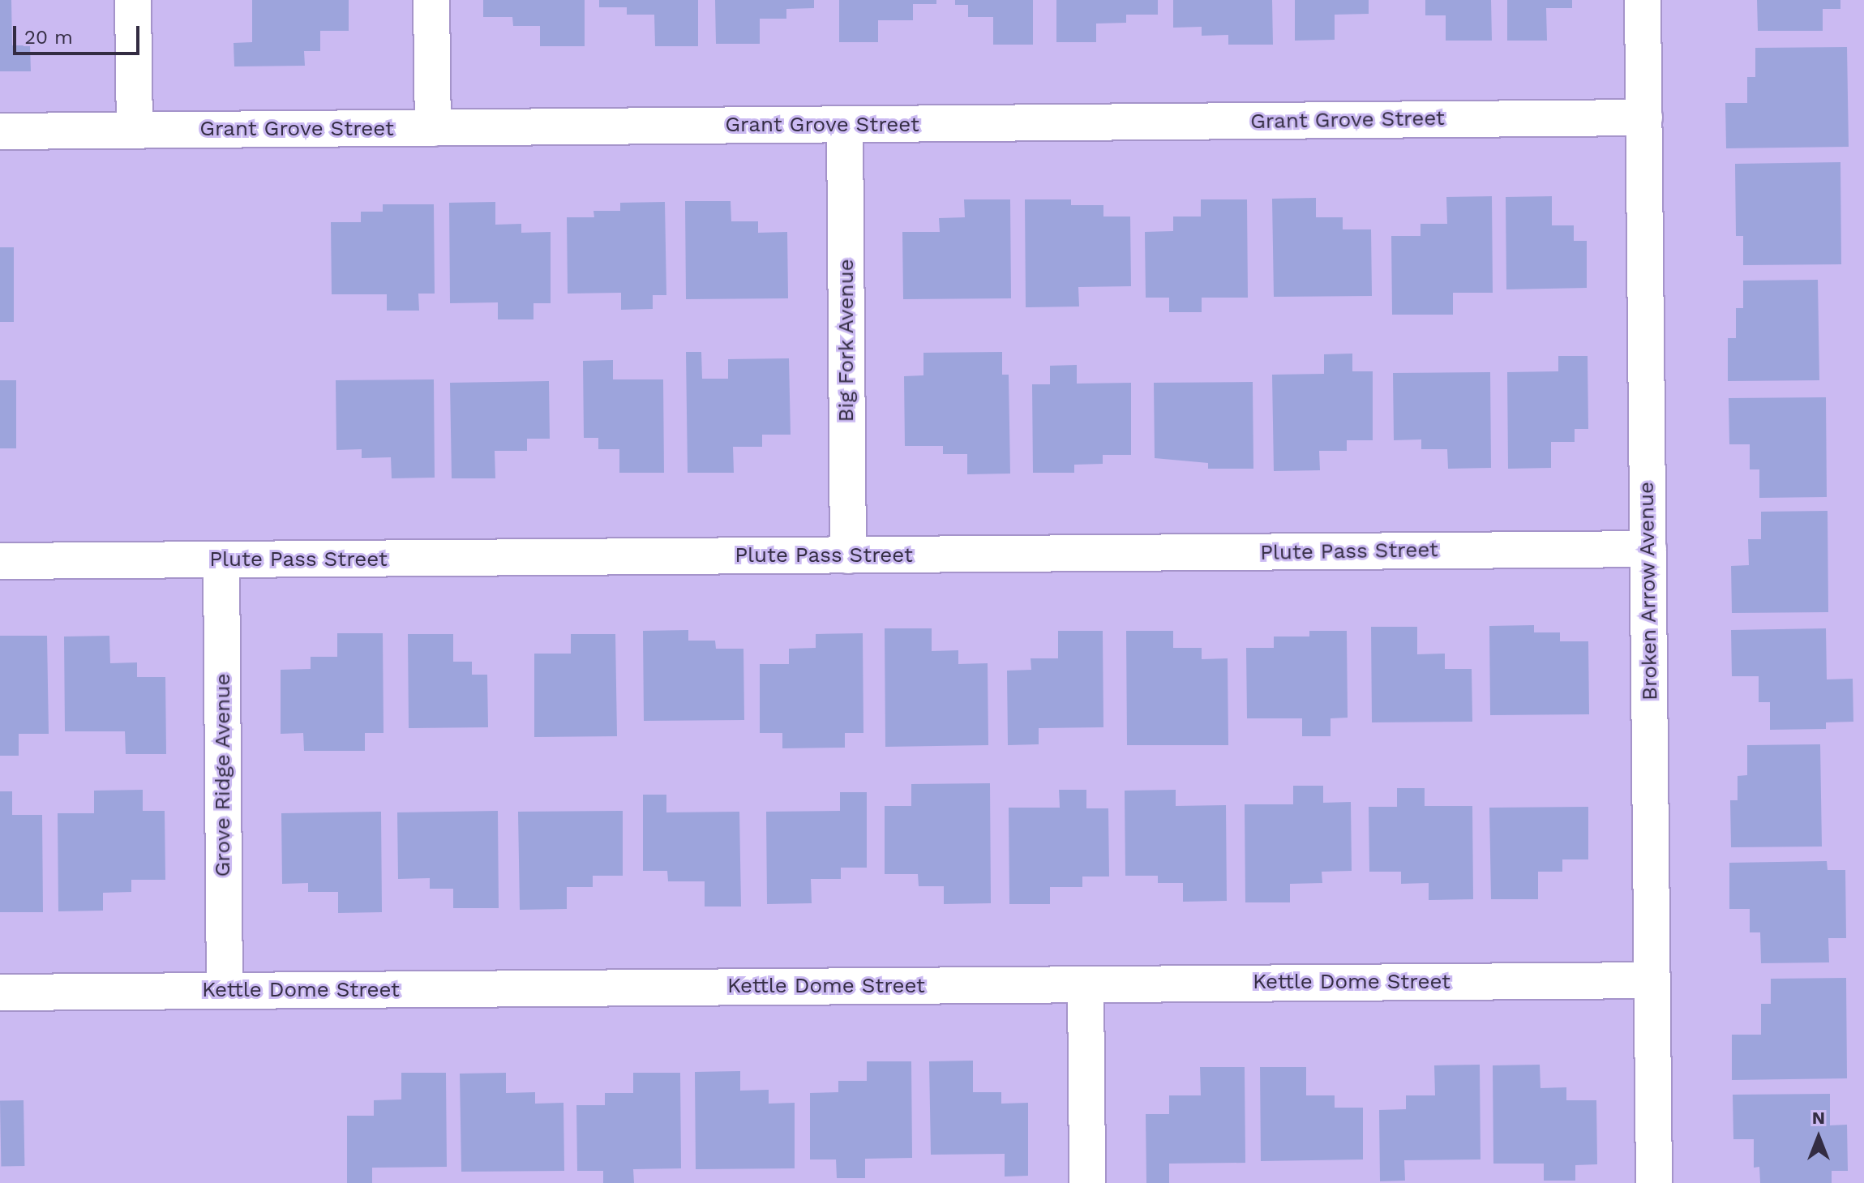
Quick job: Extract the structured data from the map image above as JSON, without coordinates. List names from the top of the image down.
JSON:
{
  "streets": {
    "street": [
      "Grant Grove Street",
      "Big Fork Avenue",
      "Plute Pass Street",
      "Broken Arrow Avenue",
      "Grove Ridge Avenue",
      "Kettle Dome Street"
    ]
  },
  "crossings": [
    ["Grant Grove Street", "Big Fork Avenue"],
    ["Grant Grove Street", "Broken Arrow Avenue"],
    ["Big Fork Avenue", "Plute Pass Street"],
    ["Plute Pass Street", "Broken Arrow Avenue"],
    ["Plute Pass Street", "Grove Ridge Avenue"],
    ["Broken Arrow Avenue", "Kettle Dome Street"],
    ["Grove Ridge Avenue", "Kettle Dome Street"]
  ],
  "scale_bar": "20 m",
  "north": "top"
}
